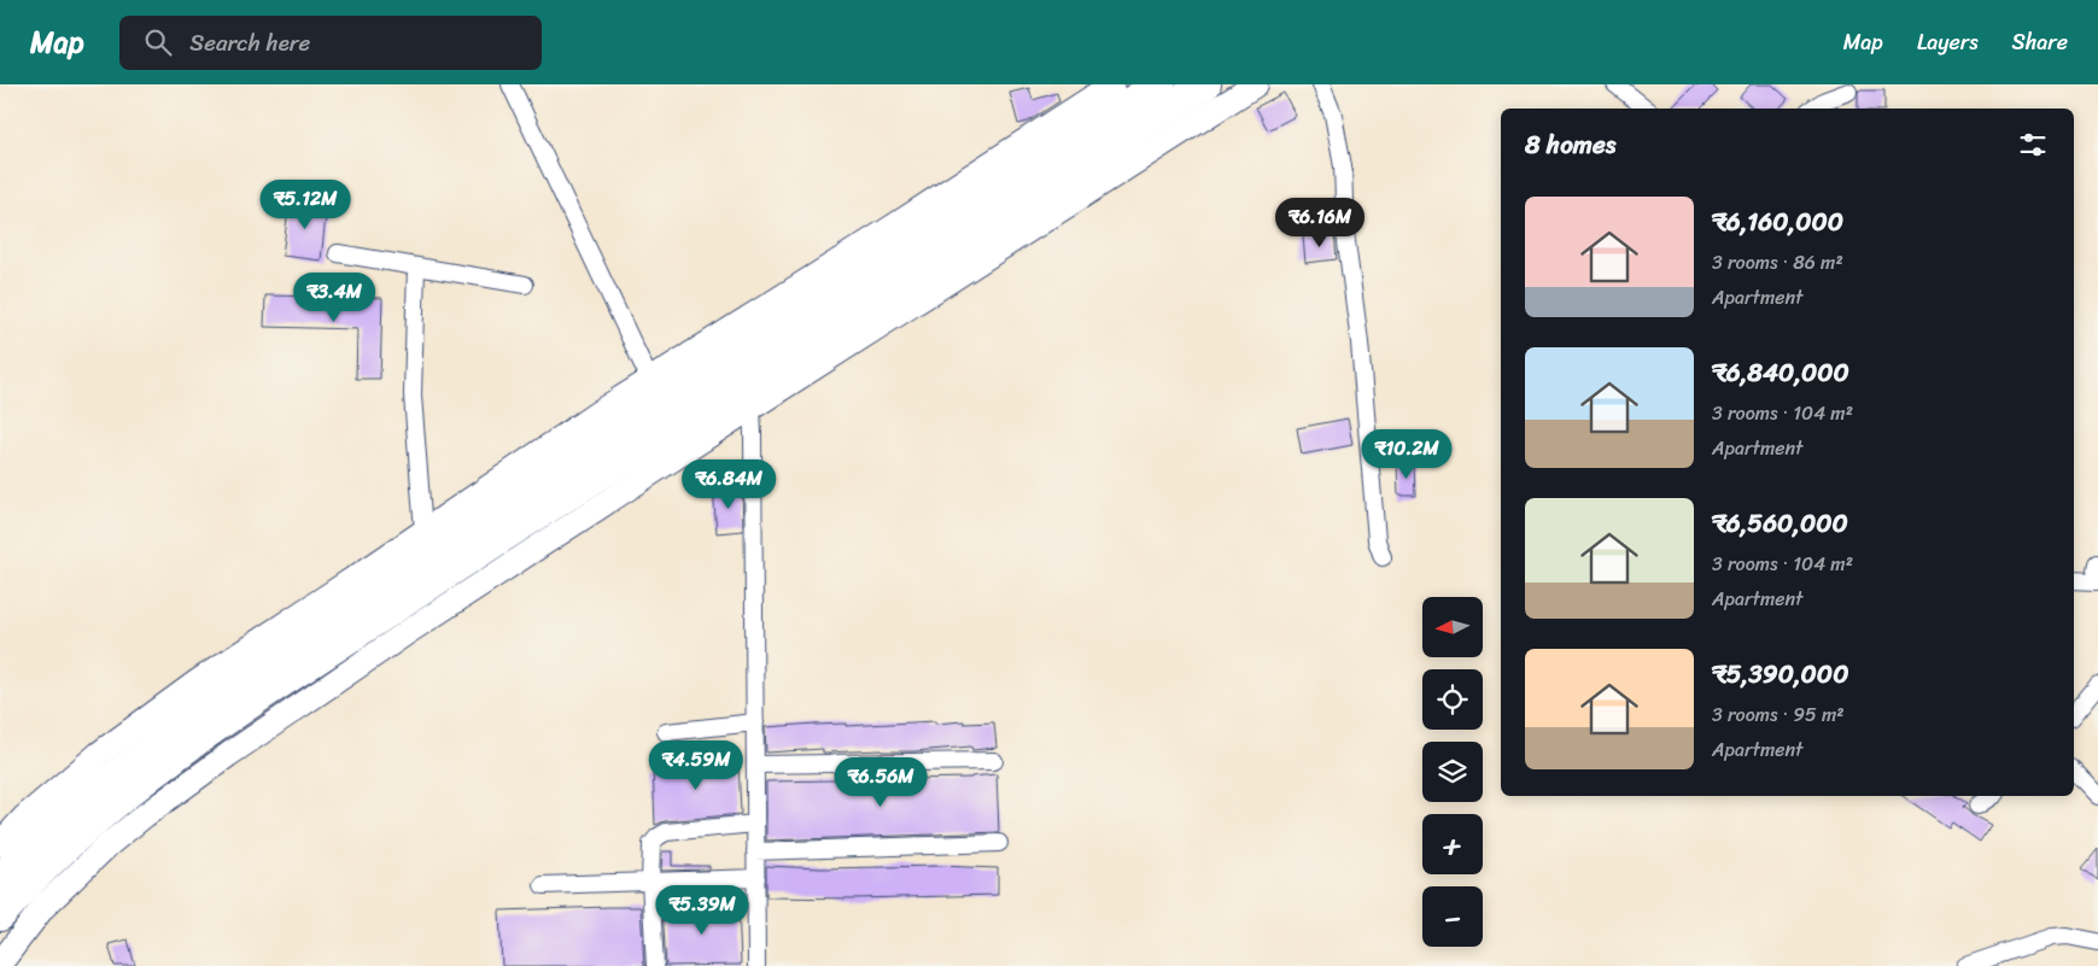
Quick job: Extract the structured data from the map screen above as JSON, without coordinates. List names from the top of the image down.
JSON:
{
  "north": "left",
  "page": {
    "header": "Map",
    "search": "Search here",
    "nav": ["Map", "Layers", "Share"],
    "heading": "8 homes",
    "price": [
      "₹5.12M",
      "₹6.16M",
      "₹3.4M",
      "₹10.2M",
      "₹6.84M",
      "₹4.59M",
      "₹6.56M",
      "₹5.39M"
    ],
    "list": [
      {
        "name": "₹6,160,000",
        "note": "3 rooms · 86 m² · Apartment"
      },
      {
        "name": "₹6,840,000",
        "note": "3 rooms · 104 m² · Apartment"
      },
      {
        "name": "₹6,560,000",
        "note": "3 rooms · 104 m² · Apartment"
      },
      {
        "name": "₹5,390,000",
        "note": "3 rooms · 95 m² · Apartment"
      }
    ],
    "map_buttons": ["+", "−"]
  }
}
